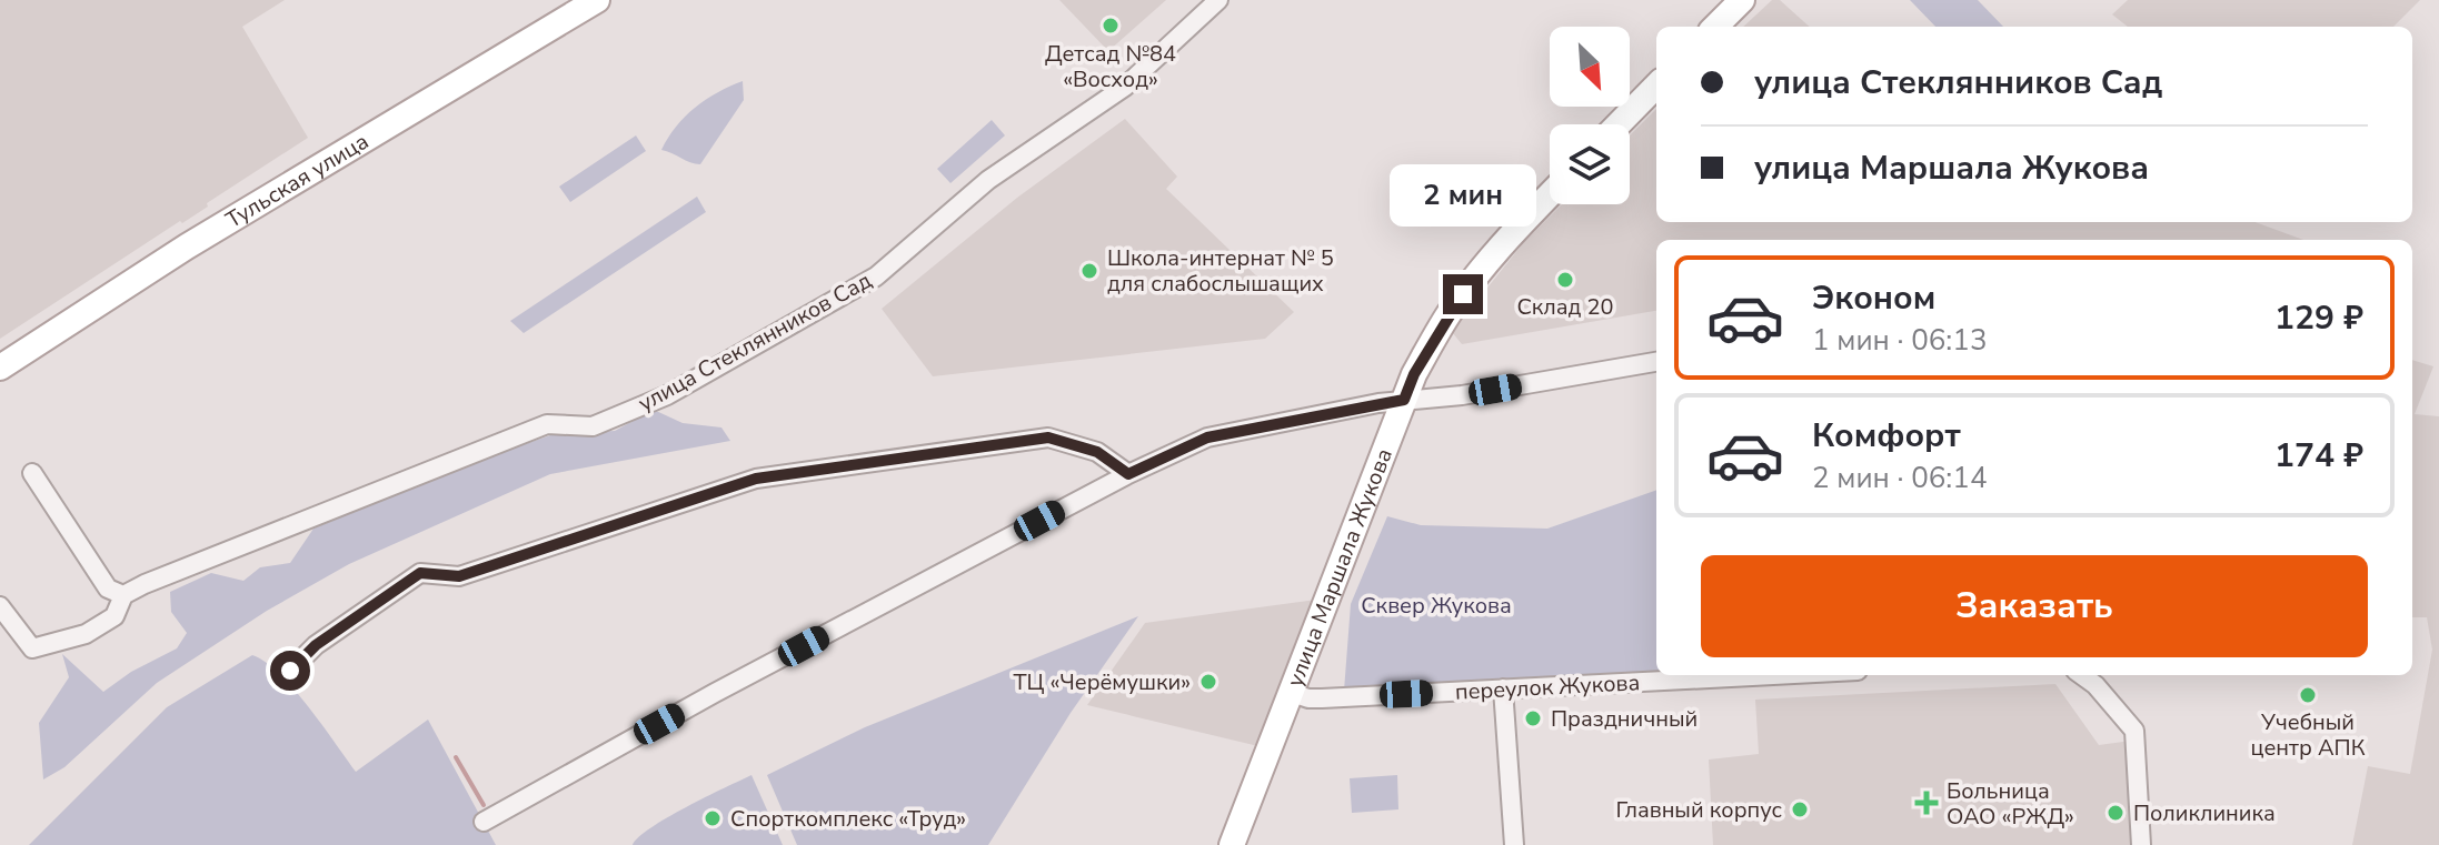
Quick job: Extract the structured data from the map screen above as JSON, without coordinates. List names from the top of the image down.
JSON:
{
  "streets": {
    "main road": ["Тульская улица", "улица Маршала Жукова"],
    "street": ["улица Стеклянников Сад", "переулок Жукова"]
  },
  "crossings": [
    ["улица Маршала Жукова", "переулок Жукова"]
  ],
  "parks": ["Сквер Жукова"],
  "places": {
    "other": [
      "Детсад №84 «Восход»",
      "Школа-интернат № 5 для слабослышащих",
      "Склад 20",
      "ТЦ «Черёмушки»",
      "Учебный центр АПК",
      "Праздничный",
      "Главный корпус",
      "Поликлиника",
      "Спорткомплекс «Труд»"
    ],
    "health": ["Больница ОАО «РЖД»"]
  },
  "north": "bottom right",
  "page": {
    "banner": ["улица Стеклянников Сад", "улица Маршала Жукова"],
    "bubble": "2 мин",
    "list": [
      {
        "name": "Эконом",
        "note": "1 мин · 06:13",
        "value": "129 ₽"
      },
      {
        "name": "Комфорт",
        "note": "2 мин · 06:14",
        "value": "174 ₽"
      }
    ],
    "buttons": "Заказать"
  }
}
